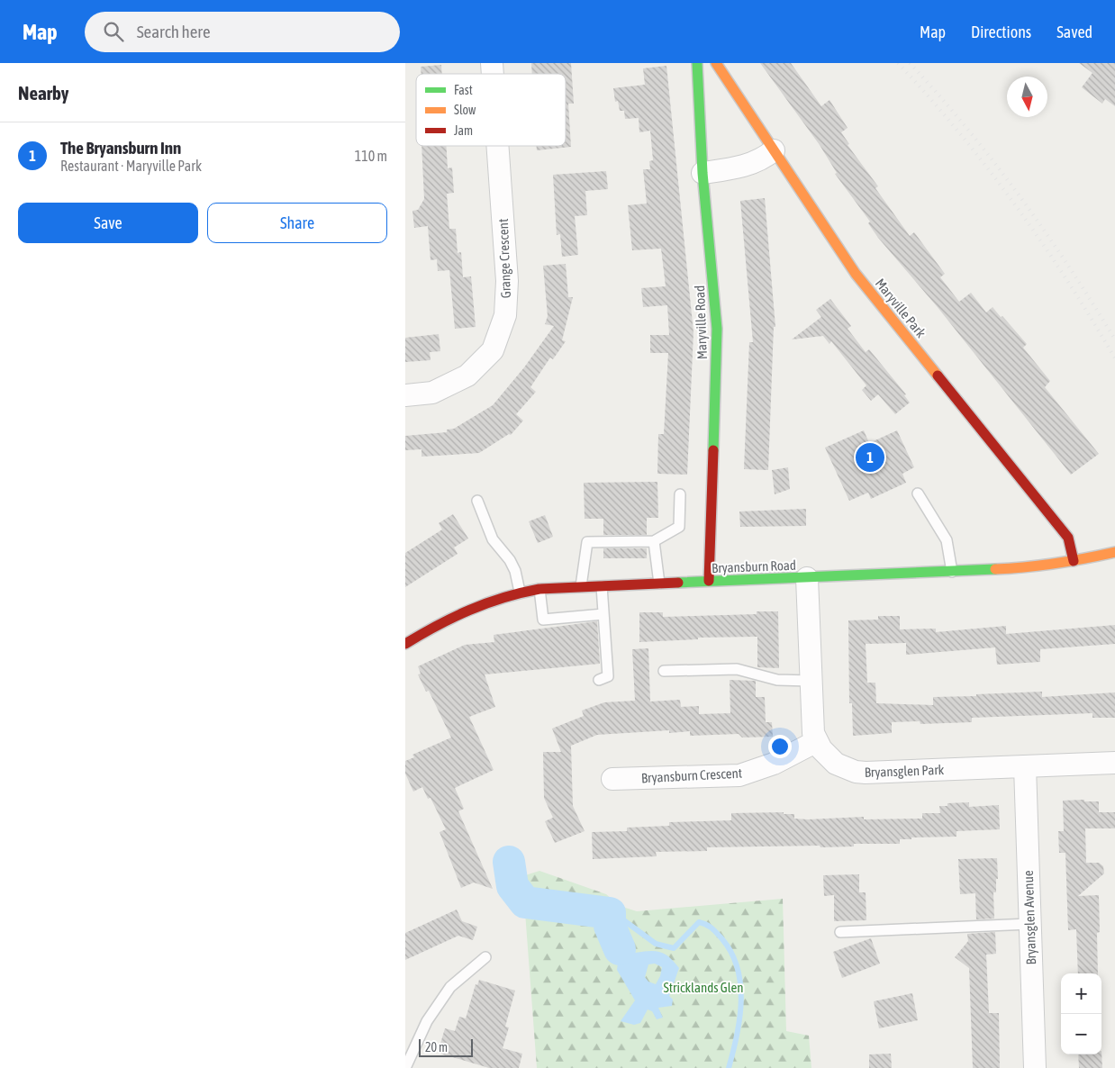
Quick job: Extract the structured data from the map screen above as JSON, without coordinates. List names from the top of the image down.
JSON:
{
  "streets": {
    "street": [
      "Grange Crescent",
      "Maryville Park",
      "Maryville Road",
      "Bryansburn Road",
      "Bryansglen Park",
      "Bryansburn Crescent",
      "Bryansglen Avenue"
    ]
  },
  "crossings": [
    ["Maryville Park", "Bryansburn Road"],
    ["Maryville Road", "Bryansburn Road"],
    ["Bryansburn Road", "Bryansglen Park"],
    ["Bryansglen Park", "Bryansburn Crescent"],
    ["Bryansglen Park", "Bryansglen Avenue"]
  ],
  "parks": ["Stricklands Glen"],
  "legend": ["Fast", "Slow", "Jam"],
  "scale_bar": "20 m",
  "north": "bottom",
  "page": {
    "header": "Map",
    "search": "Search here",
    "nav": ["Map", "Directions", "Saved"],
    "heading": "Nearby",
    "list": [
      {
        "mark": "1",
        "name": "The Bryansburn Inn",
        "note": "Restaurant · Maryville Park",
        "value": "110 m"
      }
    ],
    "buttons": ["Save", "Share"],
    "pins": "1",
    "map_buttons": ["+", "−"],
    "scale": "20 m"
  }
}
